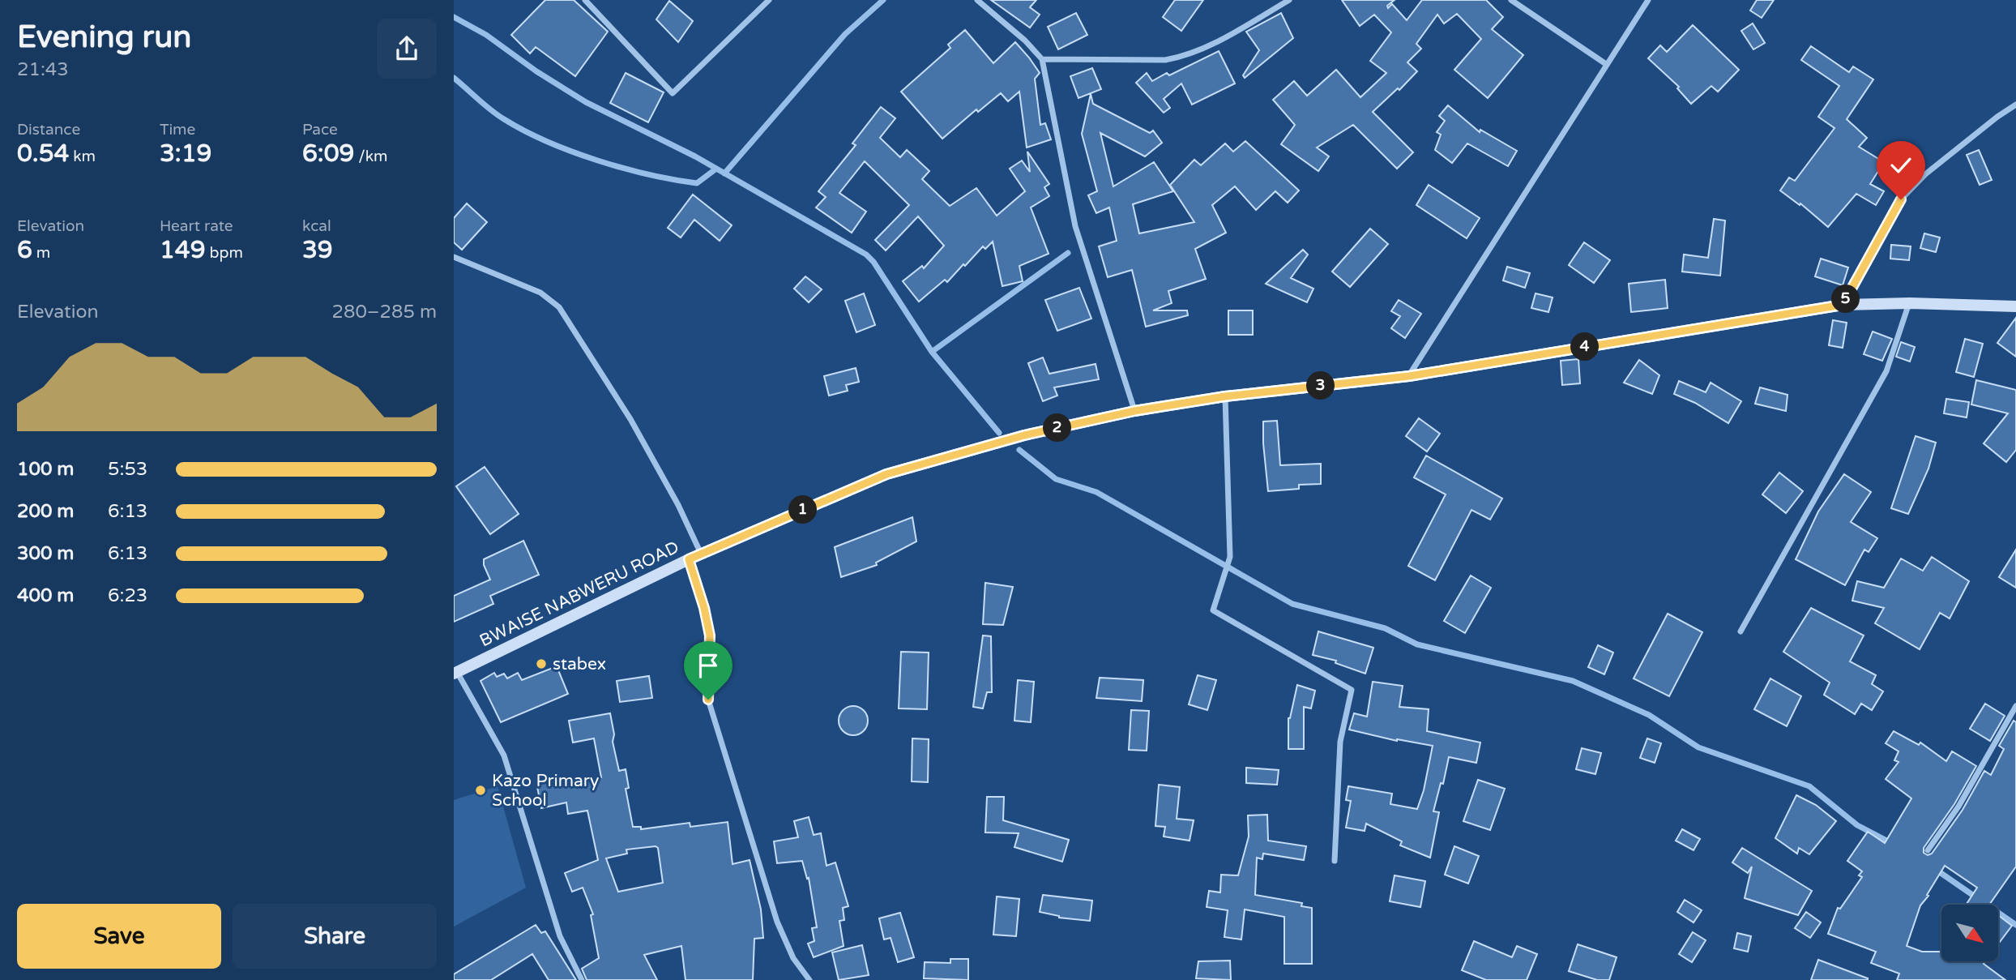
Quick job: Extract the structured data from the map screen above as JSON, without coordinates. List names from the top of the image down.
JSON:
{
  "streets": {
    "main road": ["BWAISE NABWERU ROAD"]
  },
  "places": ["stabex", "Kazo Primary School"],
  "north": "bottom right",
  "page": {
    "heading": ["Evening run", "21:43"],
    "stats": [
      ["Distance", "0.54 km"],
      ["Time", "3:19"],
      ["Pace", "6:09 /km"],
      ["Elevation", "6 m"],
      ["Heart rate", "149 bpm"],
      ["kcal", "39"]
    ],
    "pins": [
      "5",
      "4",
      "3",
      "2",
      "1"
    ],
    "chart": ["Elevation", "280–285 m"],
    "list": [
      {
        "name": "100 m",
        "note": "5:53"
      },
      {
        "name": "200 m",
        "note": "6:13"
      },
      {
        "name": "300 m",
        "note": "6:13"
      },
      {
        "name": "400 m",
        "note": "6:23"
      }
    ],
    "buttons": ["Save", "Share"]
  }
}
